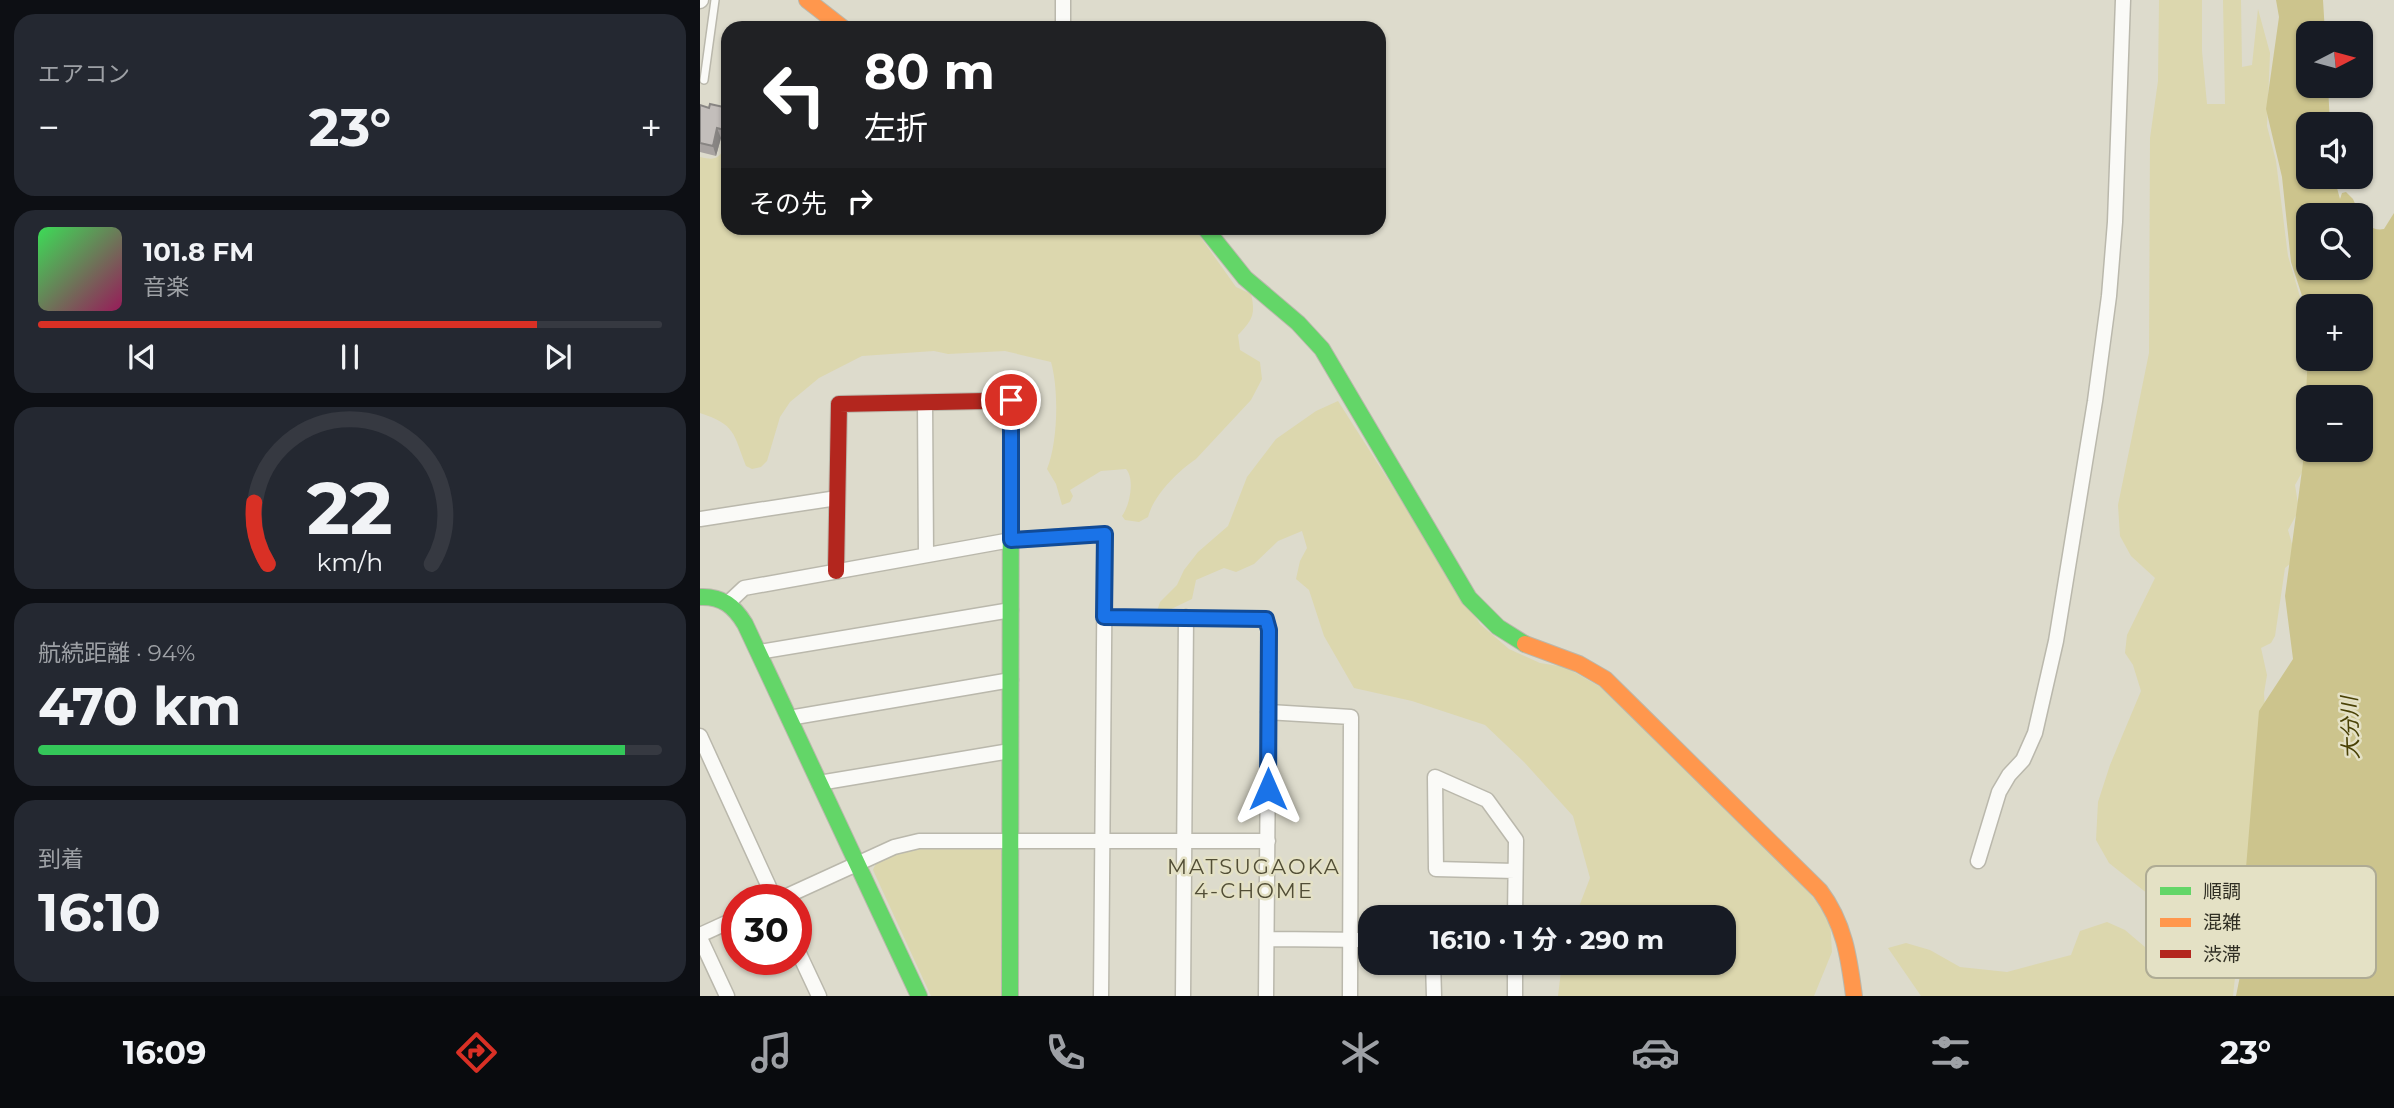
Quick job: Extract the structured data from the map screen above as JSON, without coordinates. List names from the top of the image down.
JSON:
{
  "districts": ["MATSUGAOKA 4-CHOME"],
  "water": ["大分川"],
  "legend": ["順調", "混雑", "渋滞"],
  "north": "right",
  "page": {
    "tile": [
      "エアコン",
      ["航続距離 · 94%", "470 km"],
      ["到着", "16:10"]
    ],
    "map_buttons": ["+", "−"],
    "turn": ["80 m", "左折"],
    "heat": ["−", "23°", "+"],
    "then": "その先",
    "song": ["101.8 FM", "音楽"],
    "limit": "30",
    "trip": "16:10 · 1 分 · 290 m",
    "tabs": ["16:09", "23°"],
    "gauge": ["22", "km/h"]
  }
}
